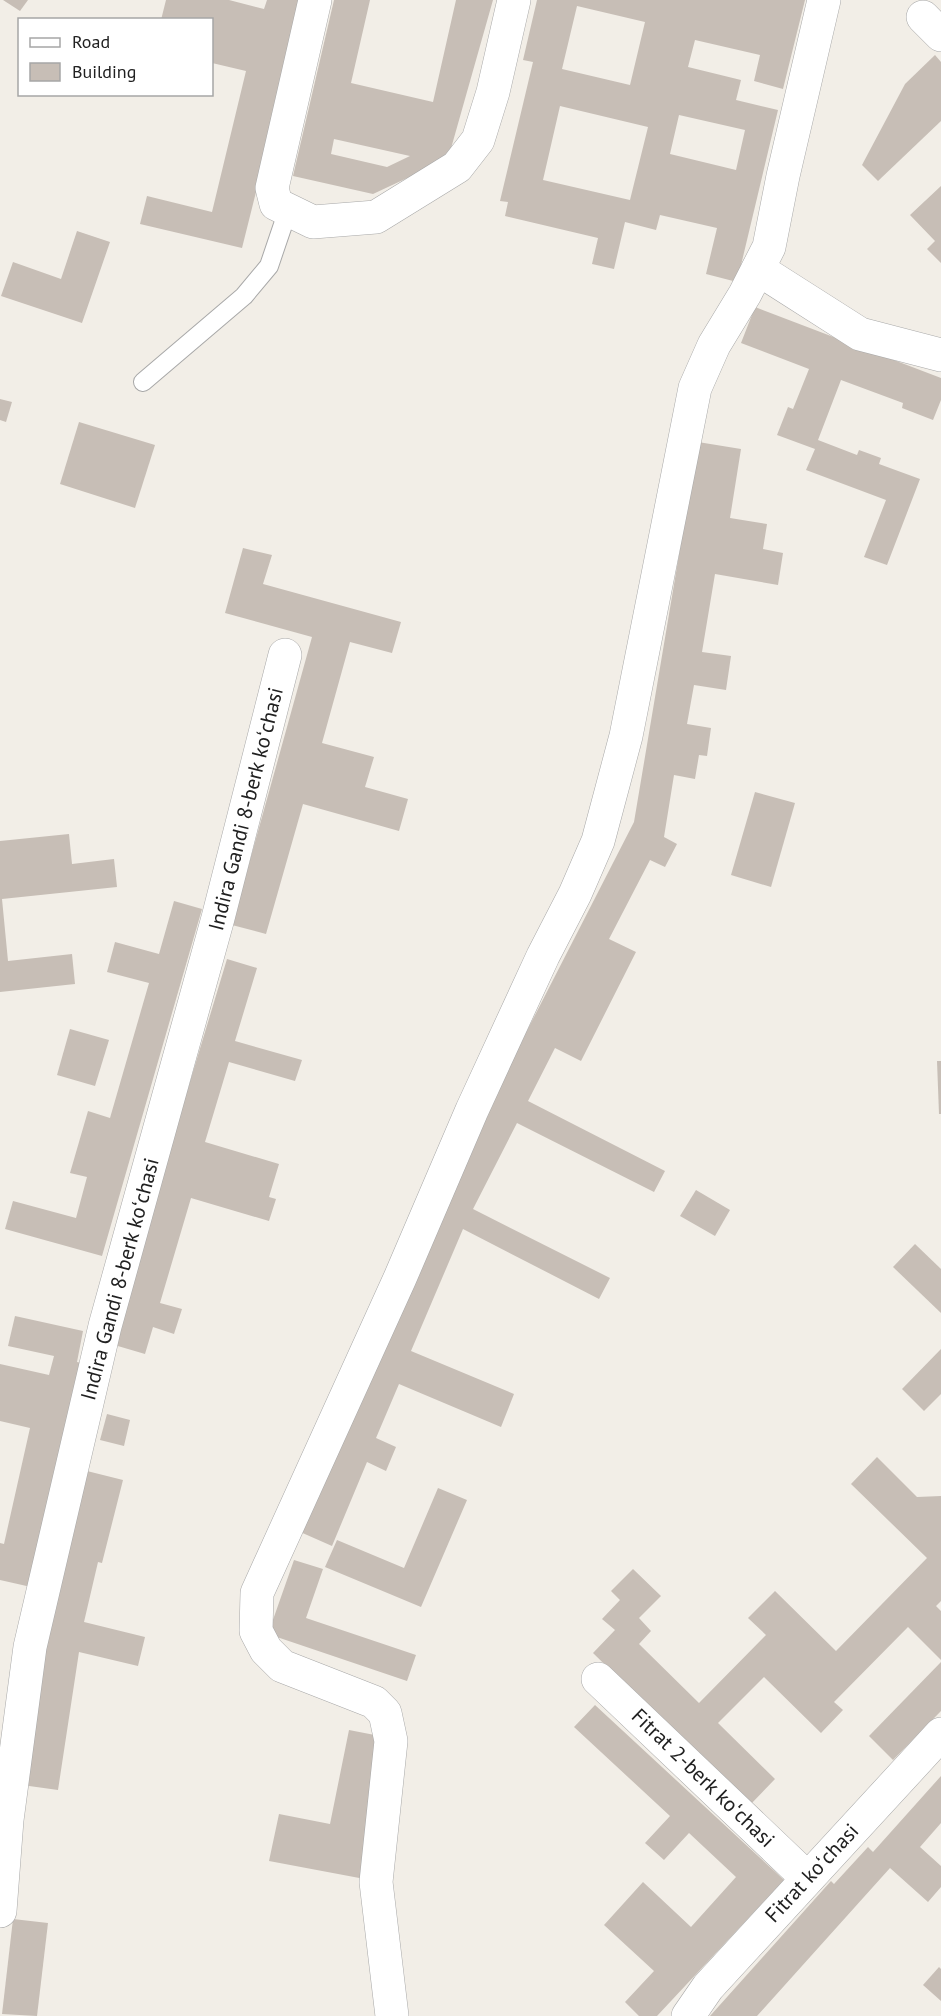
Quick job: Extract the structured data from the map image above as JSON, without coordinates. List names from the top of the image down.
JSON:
{
  "streets": {
    "street": ["Indira Gandi 8-berk koʻchasi", "Fitrat 2-berk koʻchasi", "Fitrat koʻchasi"]
  },
  "crossings": [
    ["Fitrat 2-berk koʻchasi", "Fitrat koʻchasi"]
  ],
  "legend": ["Road", "Building"]
}
